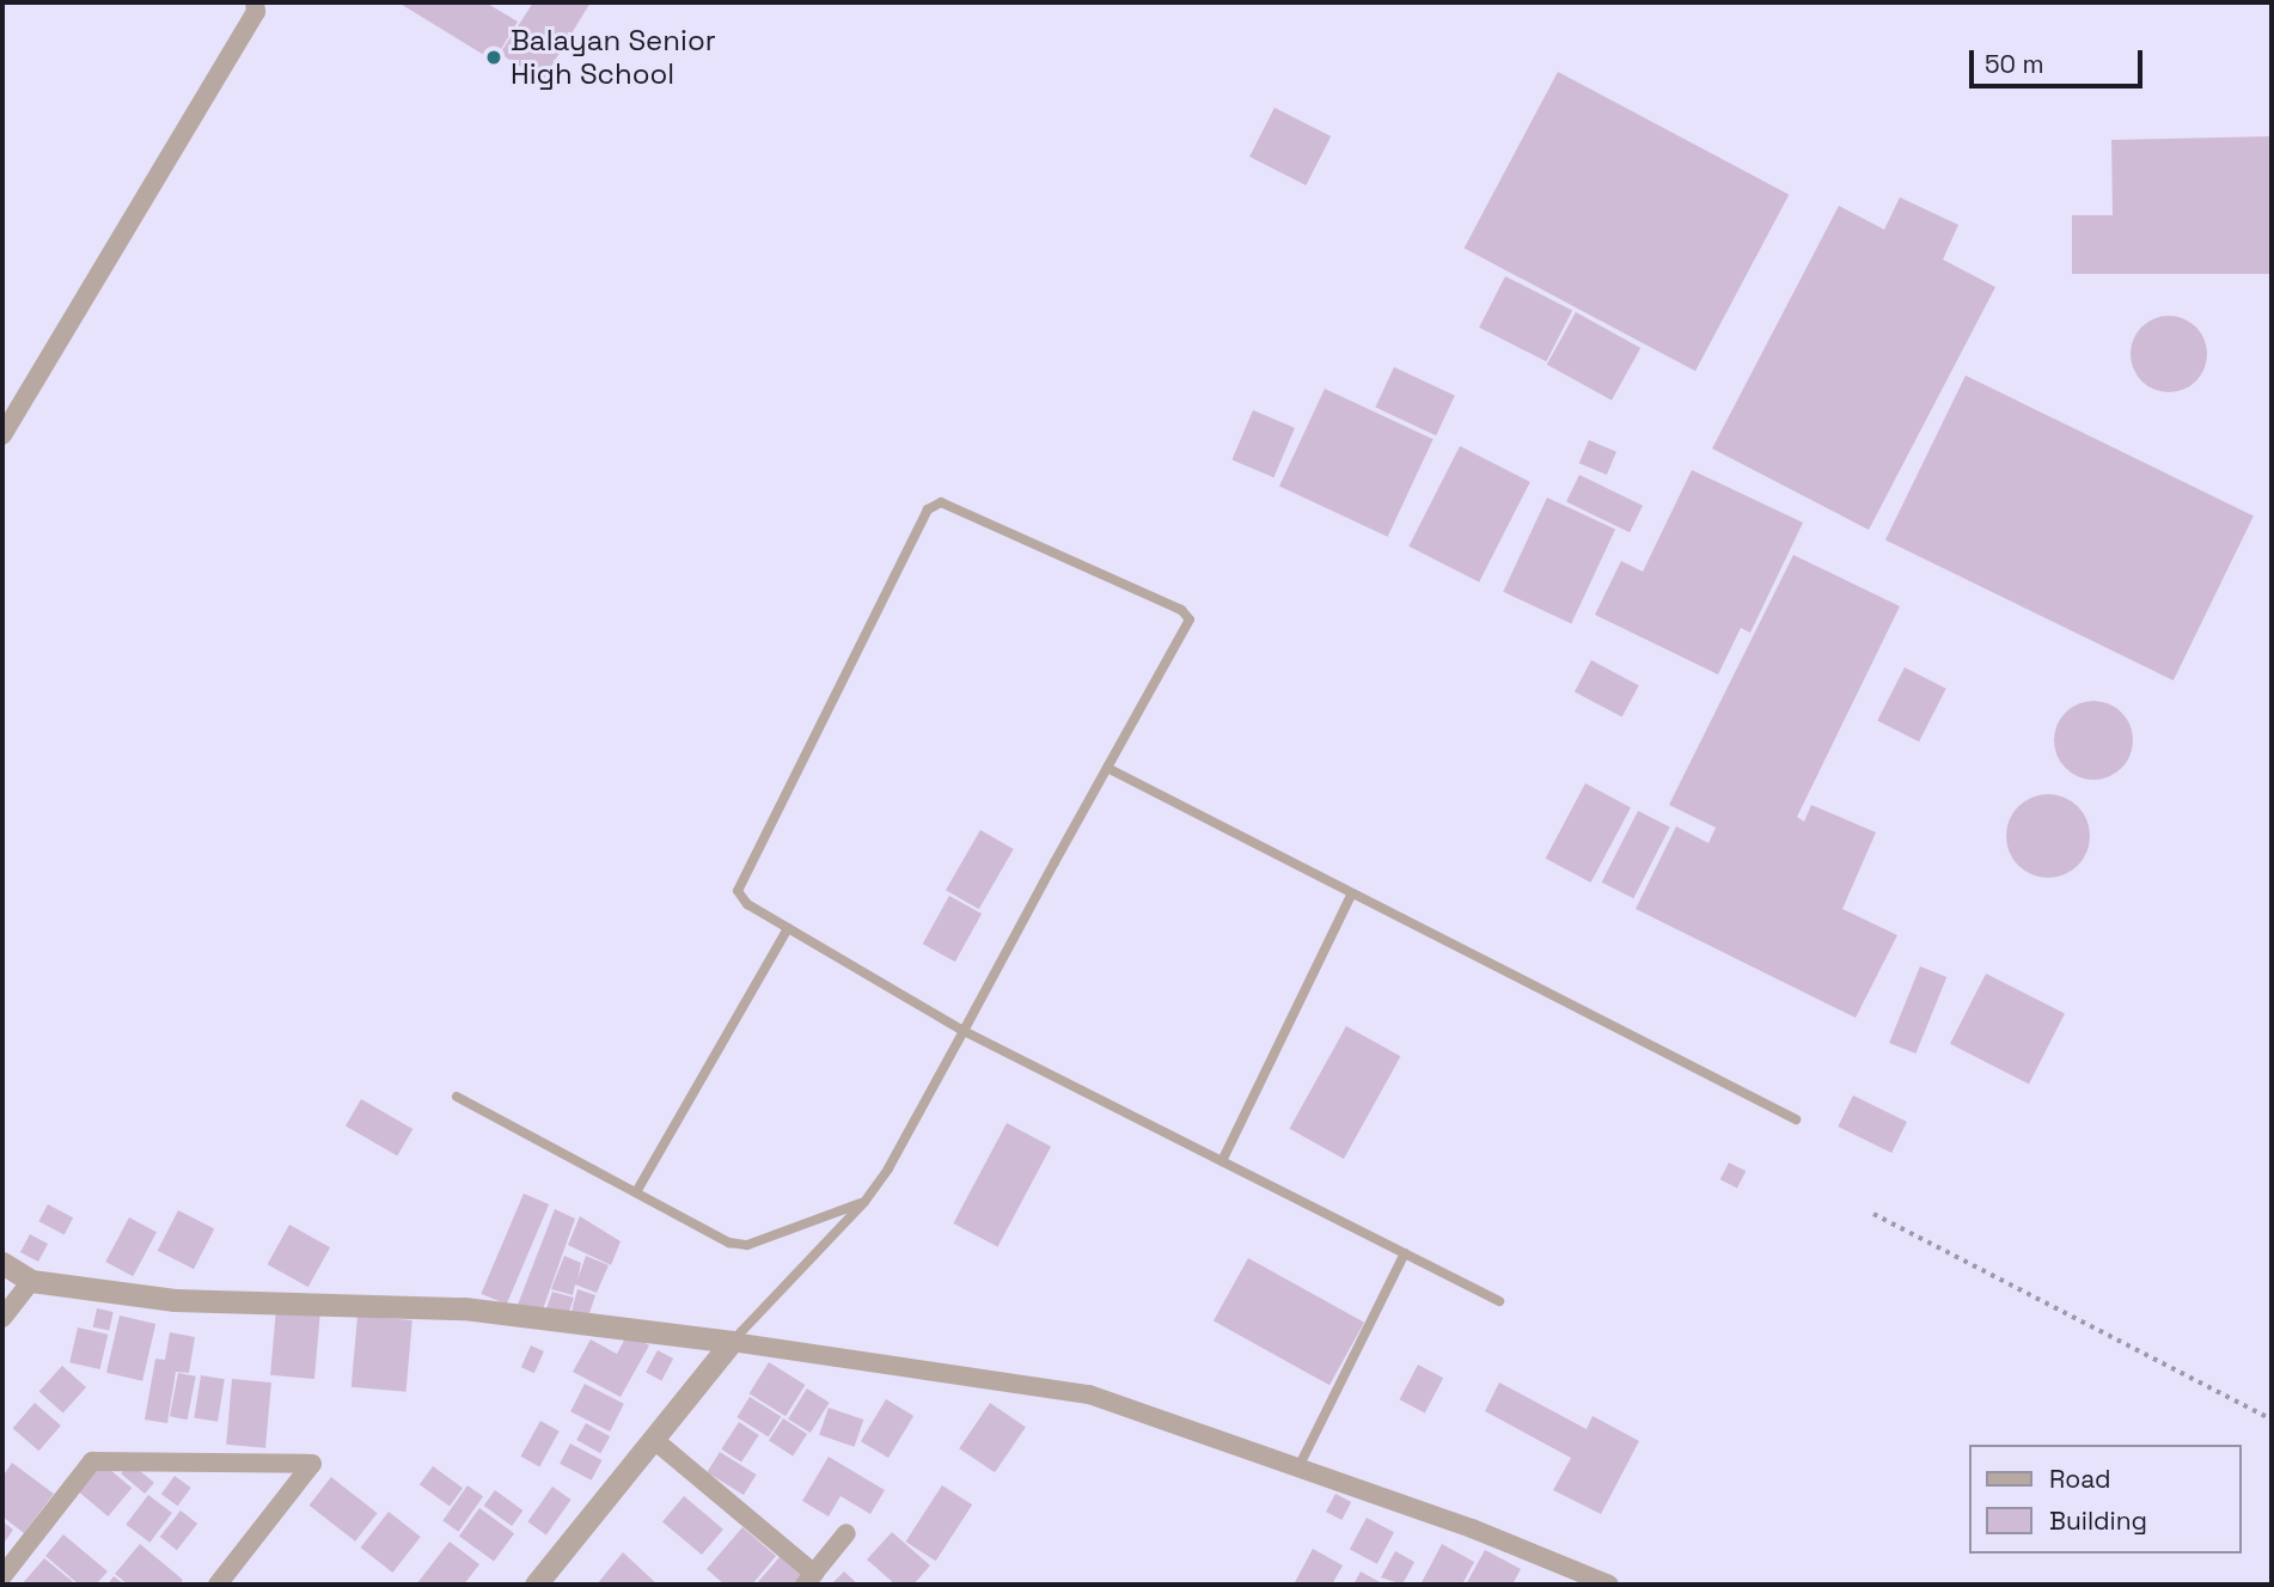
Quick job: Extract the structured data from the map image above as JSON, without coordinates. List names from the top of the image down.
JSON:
{
  "places": ["Balayan Senior High School"],
  "legend": ["Road", "Building"],
  "scale_bar": "50 m"
}
